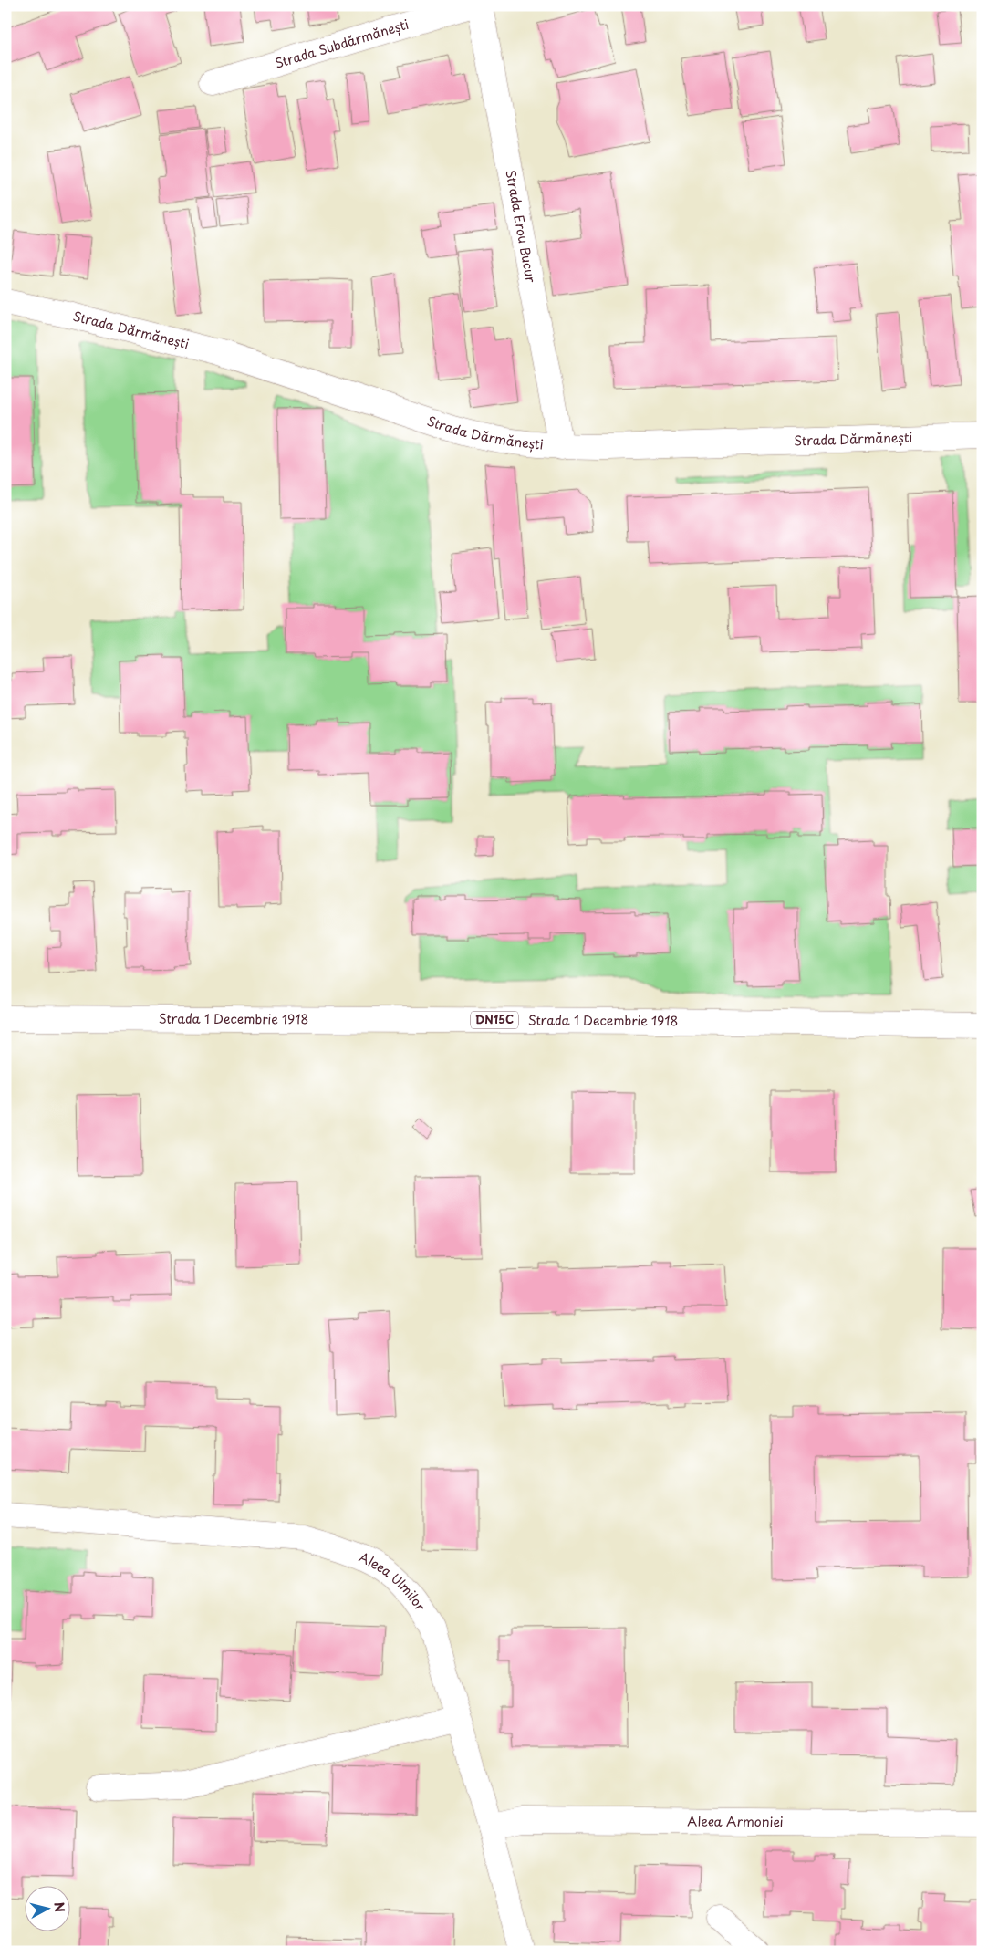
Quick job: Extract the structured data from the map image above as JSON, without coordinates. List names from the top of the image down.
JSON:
{
  "streets": {
    "street": [
      "Strada Subdărmănești",
      "Strada Erou Bucur",
      "Strada Dărmănești",
      "Strada 1 Decembrie 1918",
      "DN15C",
      "Aleea Ulmilor",
      "Aleea Armoniei"
    ]
  },
  "crossings": [
    ["Strada Erou Bucur", "Strada Dărmănești"],
    ["Aleea Ulmilor", "Aleea Armoniei"]
  ],
  "north": "right"
}
